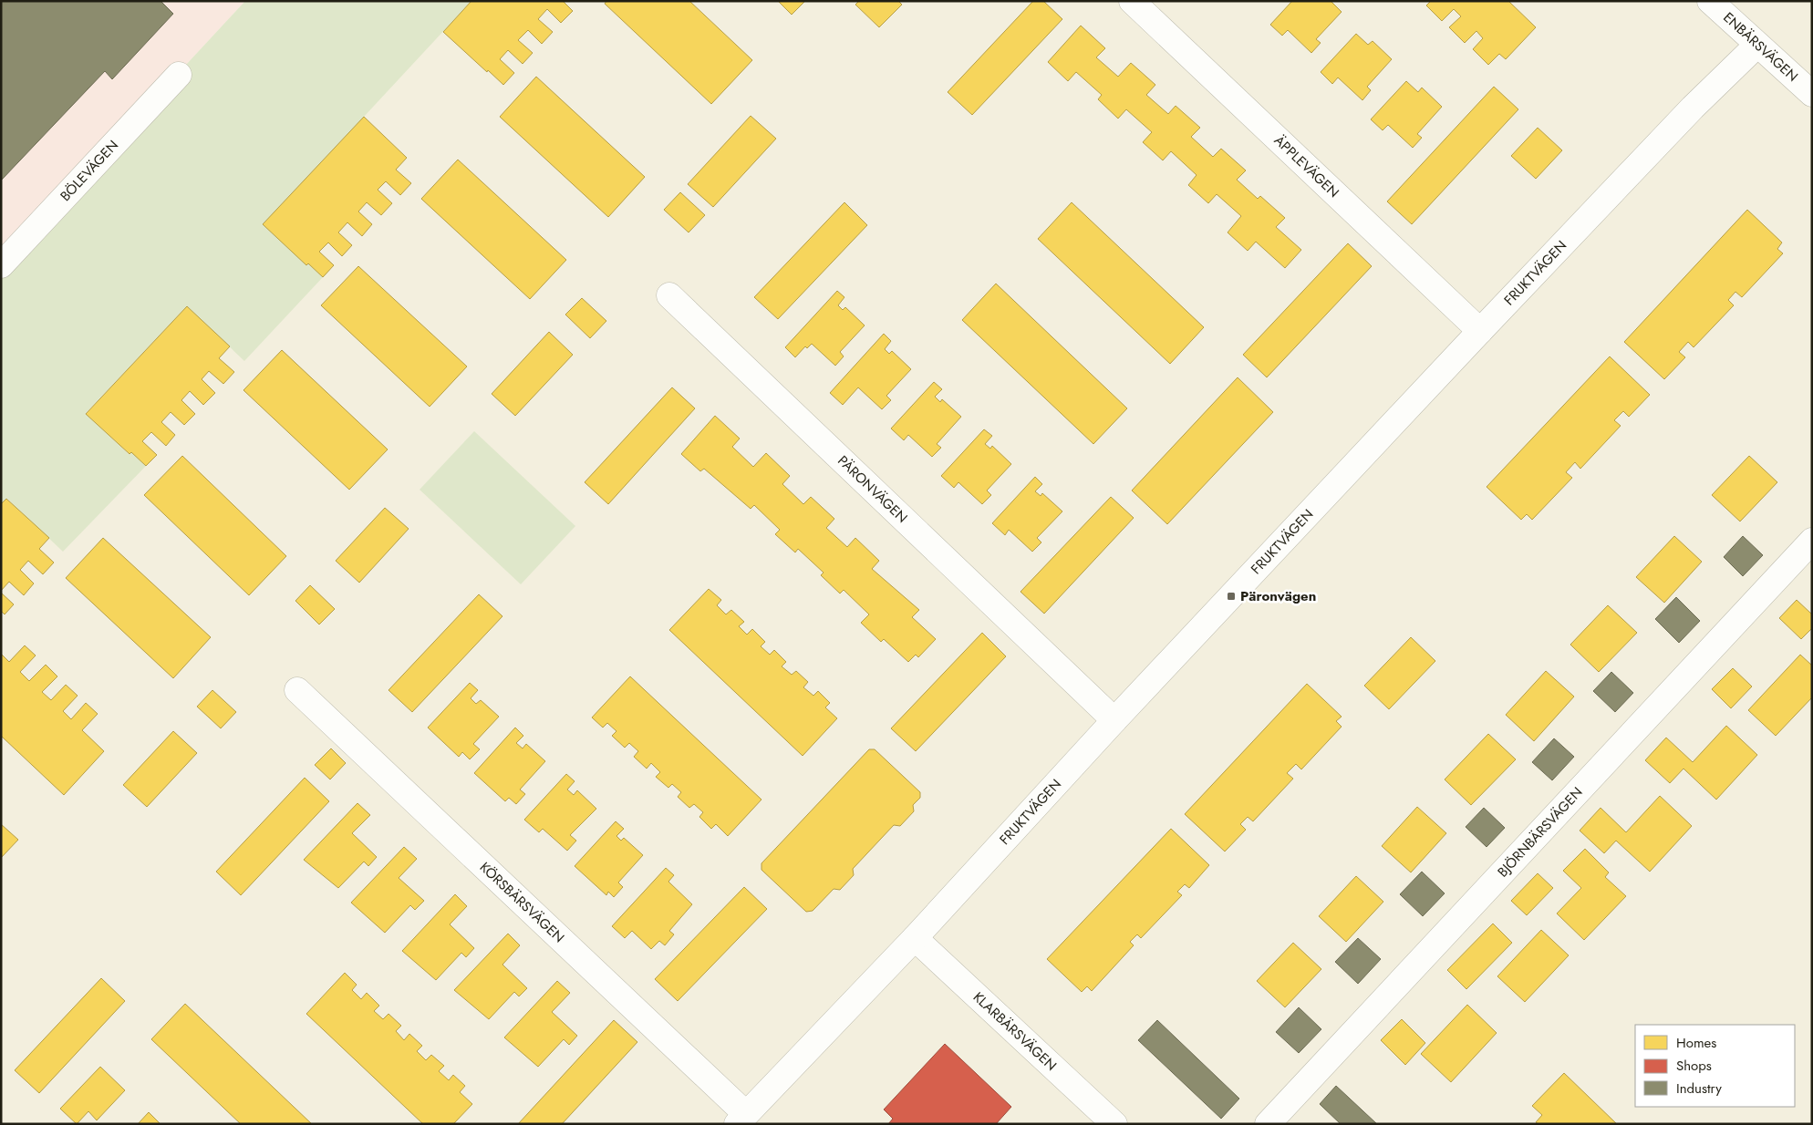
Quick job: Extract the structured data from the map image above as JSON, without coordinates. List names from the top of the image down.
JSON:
{
  "streets": {
    "street": [
      "ENBÄRSVÄGEN",
      "ÄPPLEVÄGEN",
      "BÖLEVÄGEN",
      "FRUKTVÄGEN",
      "PÄRONVÄGEN",
      "BJÖRNBÄRSVÄGEN",
      "KÖRSBÄRSVÄGEN",
      "KLARBÄRSVÄGEN"
    ]
  },
  "crossings": [
    ["ENBÄRSVÄGEN", "FRUKTVÄGEN"],
    ["ÄPPLEVÄGEN", "FRUKTVÄGEN"],
    ["FRUKTVÄGEN", "PÄRONVÄGEN"],
    ["FRUKTVÄGEN", "KÖRSBÄRSVÄGEN"],
    ["FRUKTVÄGEN", "KLARBÄRSVÄGEN"]
  ],
  "places": {
    "transit": ["Päronvägen"]
  },
  "legend": ["Homes", "Shops", "Industry"]
}
